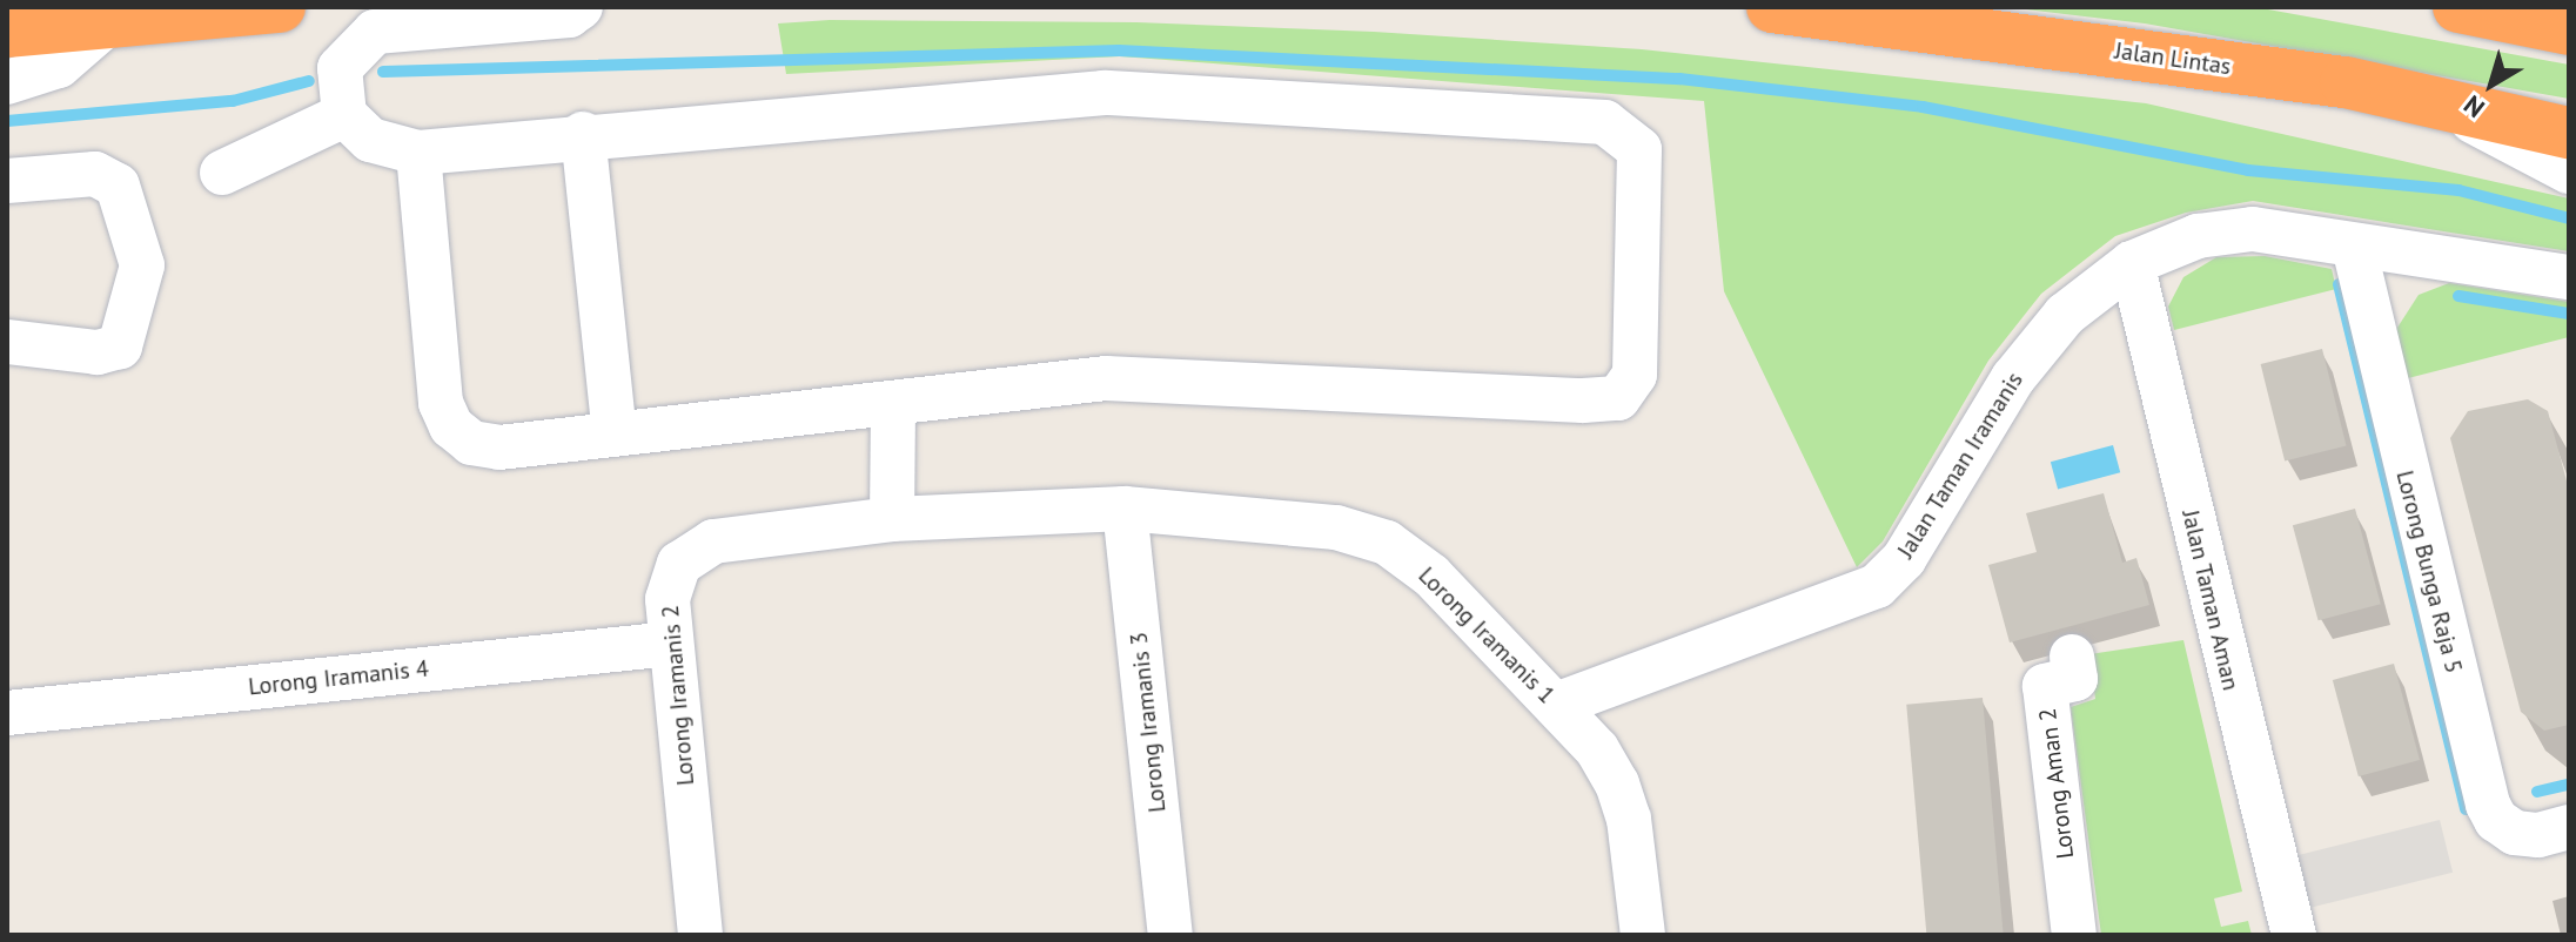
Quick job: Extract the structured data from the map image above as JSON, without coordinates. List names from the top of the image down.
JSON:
{
  "streets": {
    "highway": ["Jalan Lintas"],
    "street": [
      "Jalan Taman Iramanis",
      "Lorong Bunga Raja 5",
      "Jalan Taman Aman",
      "Lorong Iramanis 1",
      "Lorong Iramanis 4",
      "Lorong Iramanis 2",
      "Lorong Iramanis 3",
      "Lorong Aman 2"
    ]
  },
  "crossings": [
    ["Jalan Taman Iramanis", "Lorong Bunga Raja 5"],
    ["Jalan Taman Iramanis", "Jalan Taman Aman"],
    ["Jalan Taman Iramanis", "Lorong Iramanis 1"],
    ["Lorong Iramanis 1", "Lorong Iramanis 2"],
    ["Lorong Iramanis 1", "Lorong Iramanis 3"],
    ["Lorong Iramanis 4", "Lorong Iramanis 2"]
  ],
  "north": "bottom left"
}
